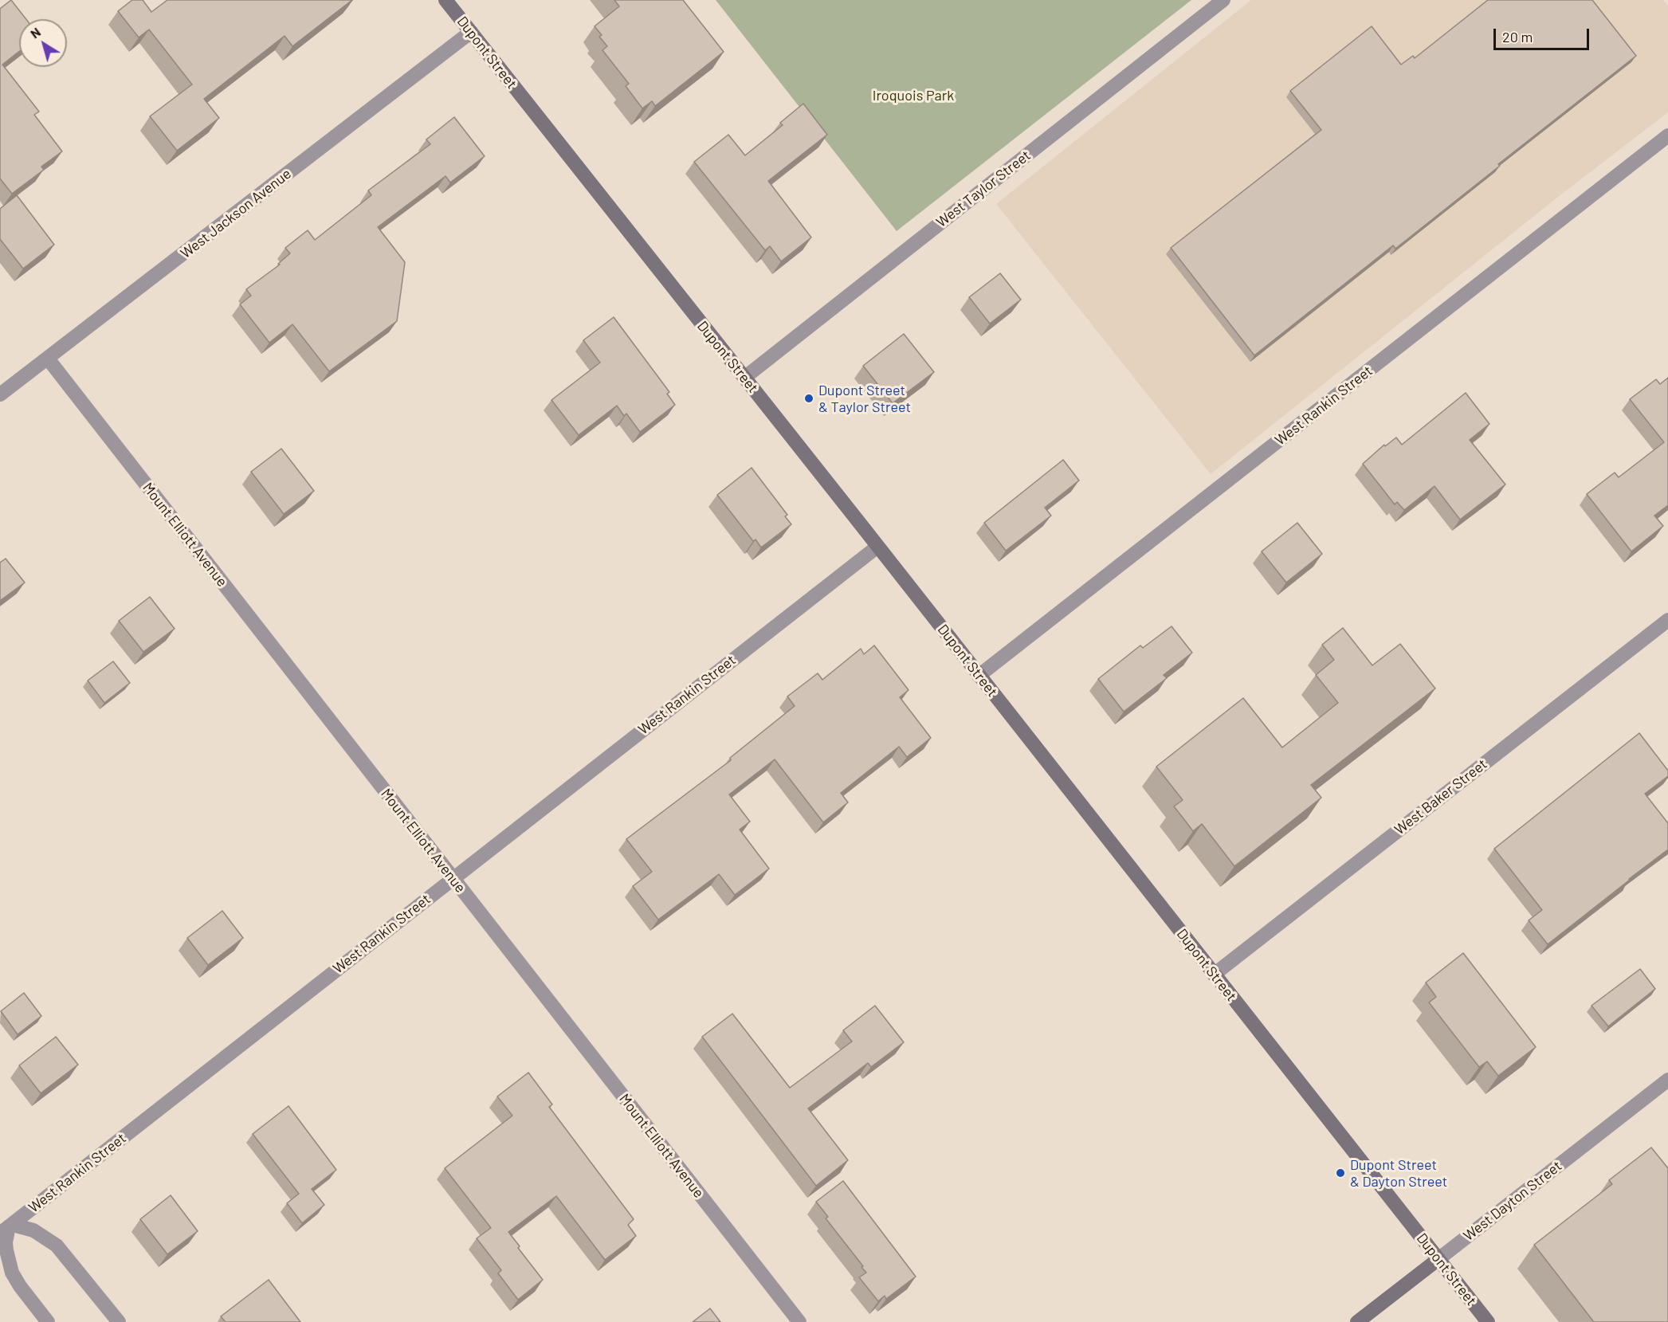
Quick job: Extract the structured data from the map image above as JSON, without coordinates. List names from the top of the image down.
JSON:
{
  "streets": {
    "street": [
      "Dupont Street",
      "West Taylor Street",
      "West Jackson Avenue",
      "West Rankin Street",
      "Mount Elliott Avenue",
      "West Baker Street",
      "West Dayton Street"
    ]
  },
  "crossings": [
    ["Dupont Street", "West Taylor Street"],
    ["Dupont Street", "West Jackson Avenue"],
    ["Dupont Street", "West Rankin Street"],
    ["Dupont Street", "West Baker Street"],
    ["Dupont Street", "West Dayton Street"],
    ["West Jackson Avenue", "Mount Elliott Avenue"],
    ["West Rankin Street", "Mount Elliott Avenue"]
  ],
  "parks": ["Iroquois Park"],
  "places": ["Dupont Street & Taylor Street", "Dupont Street & Dayton Street"],
  "scale_bar": "20 m",
  "north": "top left"
}
